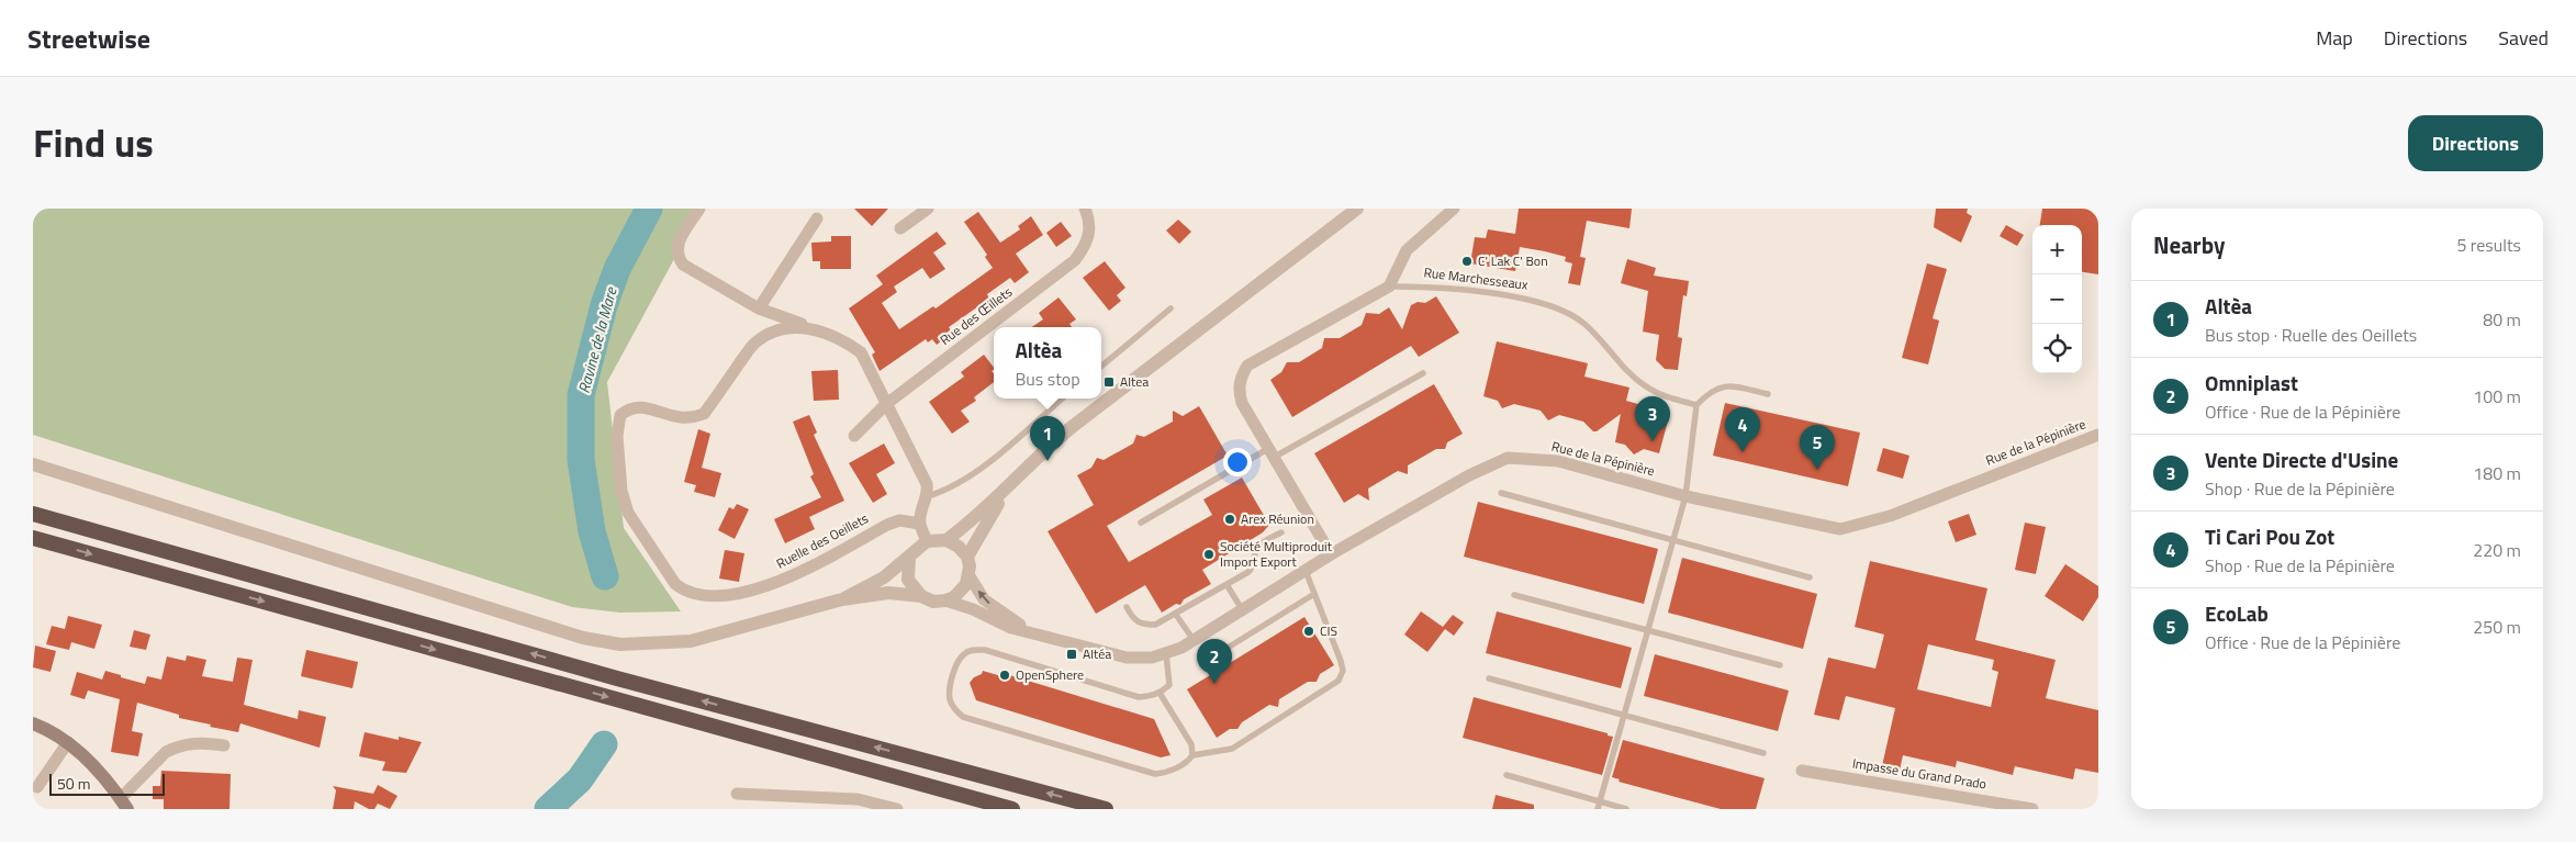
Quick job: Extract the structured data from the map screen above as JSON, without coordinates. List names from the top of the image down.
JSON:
{
  "streets": {
    "street": [
      "Rue des Œillets",
      "Rue de la Pépinière",
      "Ruelle des Oeillets",
      "Impasse du Grand Prado"
    ],
    "lane": ["Rue Marchesseaux"]
  },
  "crossings": [
    ["Rue des Œillets", "Ruelle des Oeillets"]
  ],
  "water": ["Ravine de la Mare"],
  "places": {
    "other": [
      "C' Lak C' Bon",
      "Arex Réunion",
      "Société Multiproduit Import Export",
      "CIS",
      "OpenSphere"
    ],
    "transit": ["Altea", "Altéa"]
  },
  "scale_bar": "50 m",
  "page": {
    "header": "Streetwise",
    "nav": ["Map", "Directions", "Saved"],
    "title": "Find us",
    "buttons": "Directions",
    "heading": ["Nearby", "5 results"],
    "map_buttons": ["+", "−"],
    "list": [
      {
        "mark": "1",
        "name": "Altèa",
        "note": "Bus stop · Ruelle des Oeillets",
        "value": "80 m"
      },
      {
        "mark": "2",
        "name": "Omniplast",
        "note": "Office · Rue de la Pépinière",
        "value": "100 m"
      },
      {
        "mark": "3",
        "name": "Vente Directe d'Usine",
        "note": "Shop · Rue de la Pépinière",
        "value": "180 m"
      },
      {
        "mark": "4",
        "name": "Ti Cari Pou Zot",
        "note": "Shop · Rue de la Pépinière",
        "value": "220 m"
      },
      {
        "mark": "5",
        "name": "EcoLab",
        "note": "Office · Rue de la Pépinière",
        "value": "250 m"
      }
    ],
    "popup": ["Altèa", "Bus stop"],
    "pins": [
      "3",
      "4",
      "1",
      "5",
      "2"
    ],
    "scale": "50 m"
  }
}
